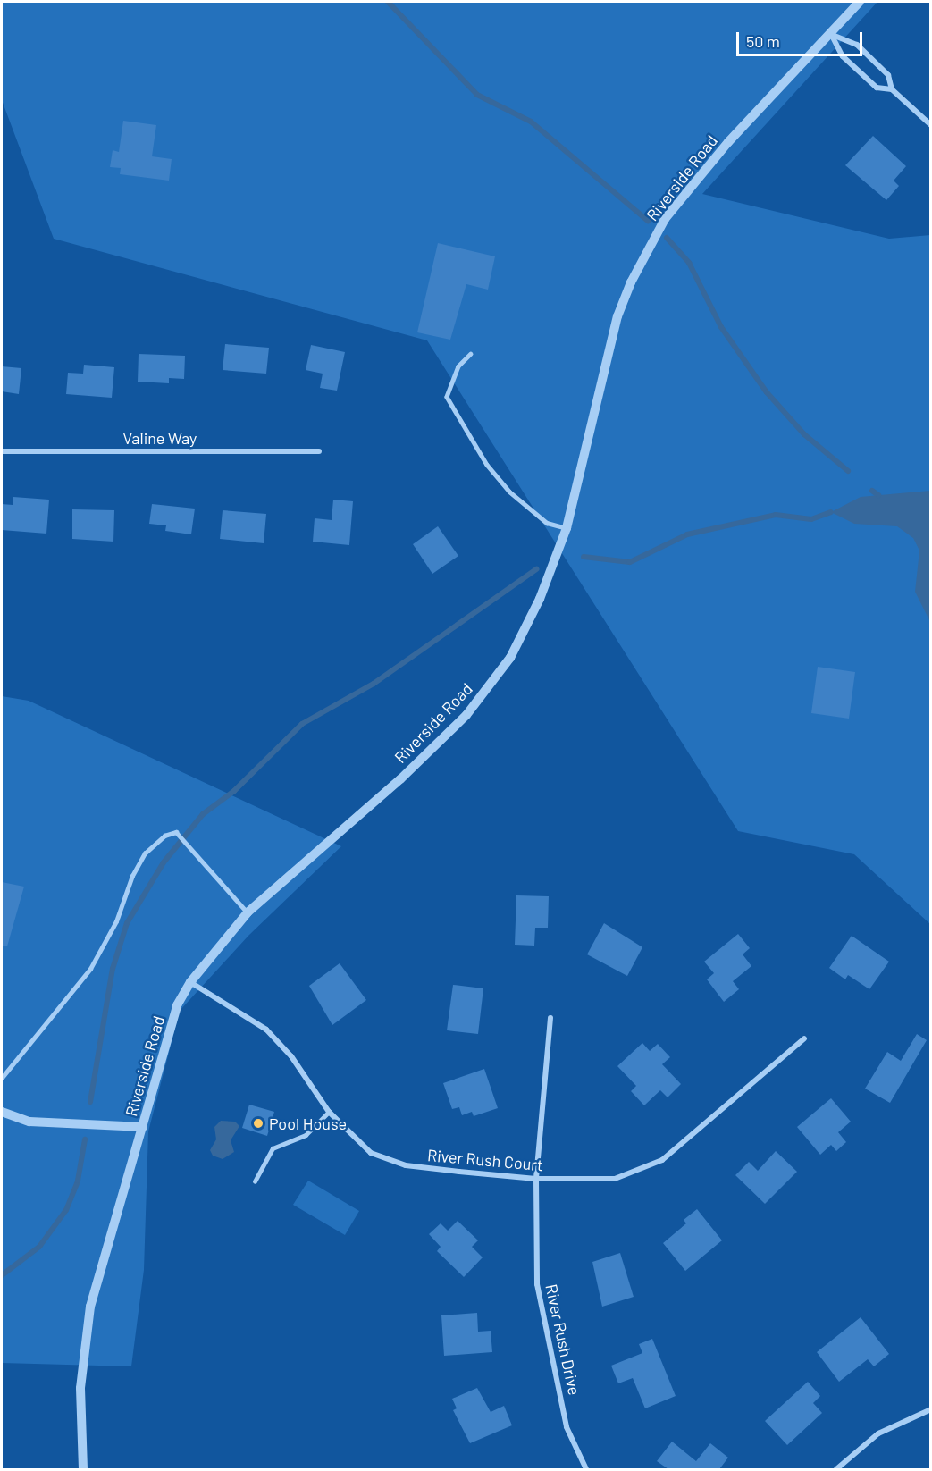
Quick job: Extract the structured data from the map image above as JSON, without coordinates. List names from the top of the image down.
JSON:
{
  "streets": {
    "street": [
      "Riverside Road",
      "Valine Way",
      "River Rush Court",
      "River Rush Drive"
    ]
  },
  "crossings": [
    ["Riverside Road", "River Rush Court"],
    ["River Rush Court", "River Rush Drive"]
  ],
  "places": ["Pool House"],
  "scale_bar": "50 m"
}
